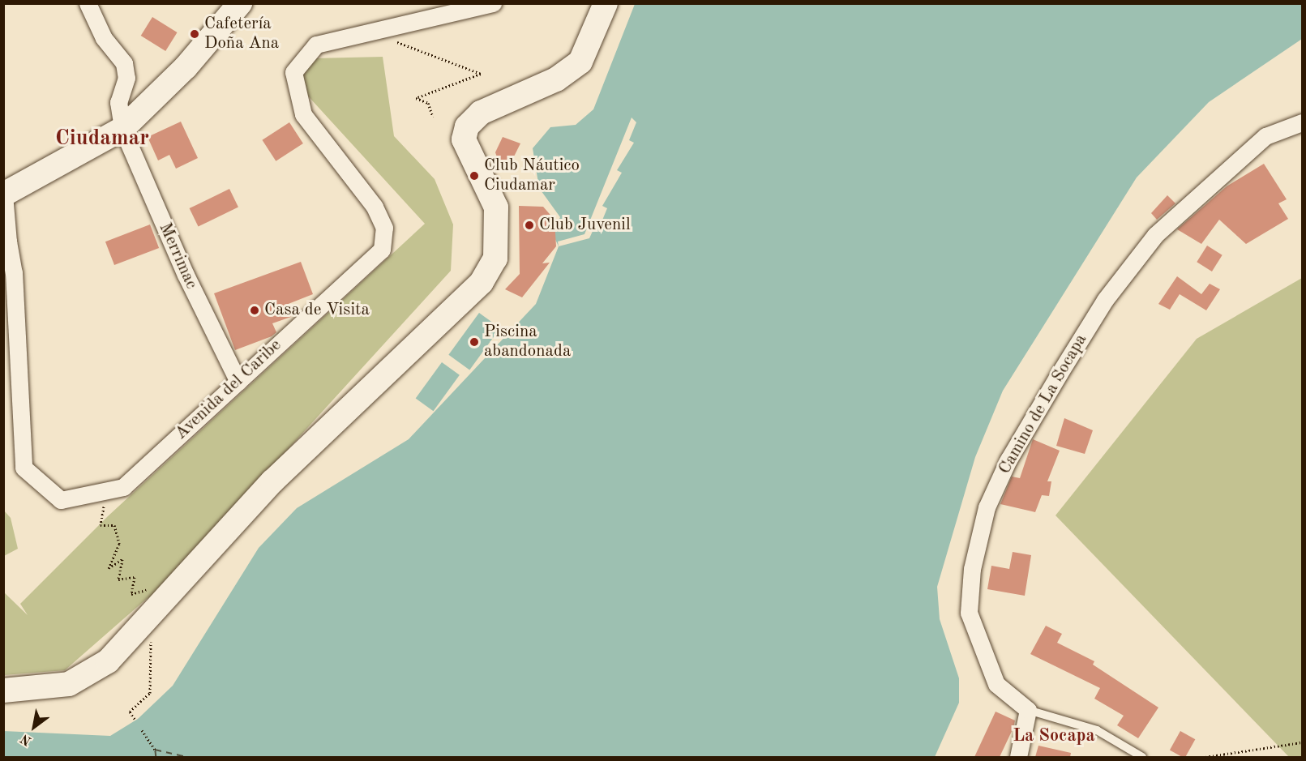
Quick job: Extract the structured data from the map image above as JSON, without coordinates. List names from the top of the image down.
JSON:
{
  "streets": {
    "street": ["Merrimac", "Avenida del Caribe", "Camino de La Socapa"]
  },
  "crossings": [
    ["Merrimac", "Avenida del Caribe"]
  ],
  "districts": ["Ciudamar", "La Socapa"],
  "places": [
    "Cafetería Doña Ana",
    "Club Náutico Ciudamar",
    "Club Juvenil",
    "Casa de Visita",
    "Piscina abandonada"
  ],
  "north": "bottom left"
}
